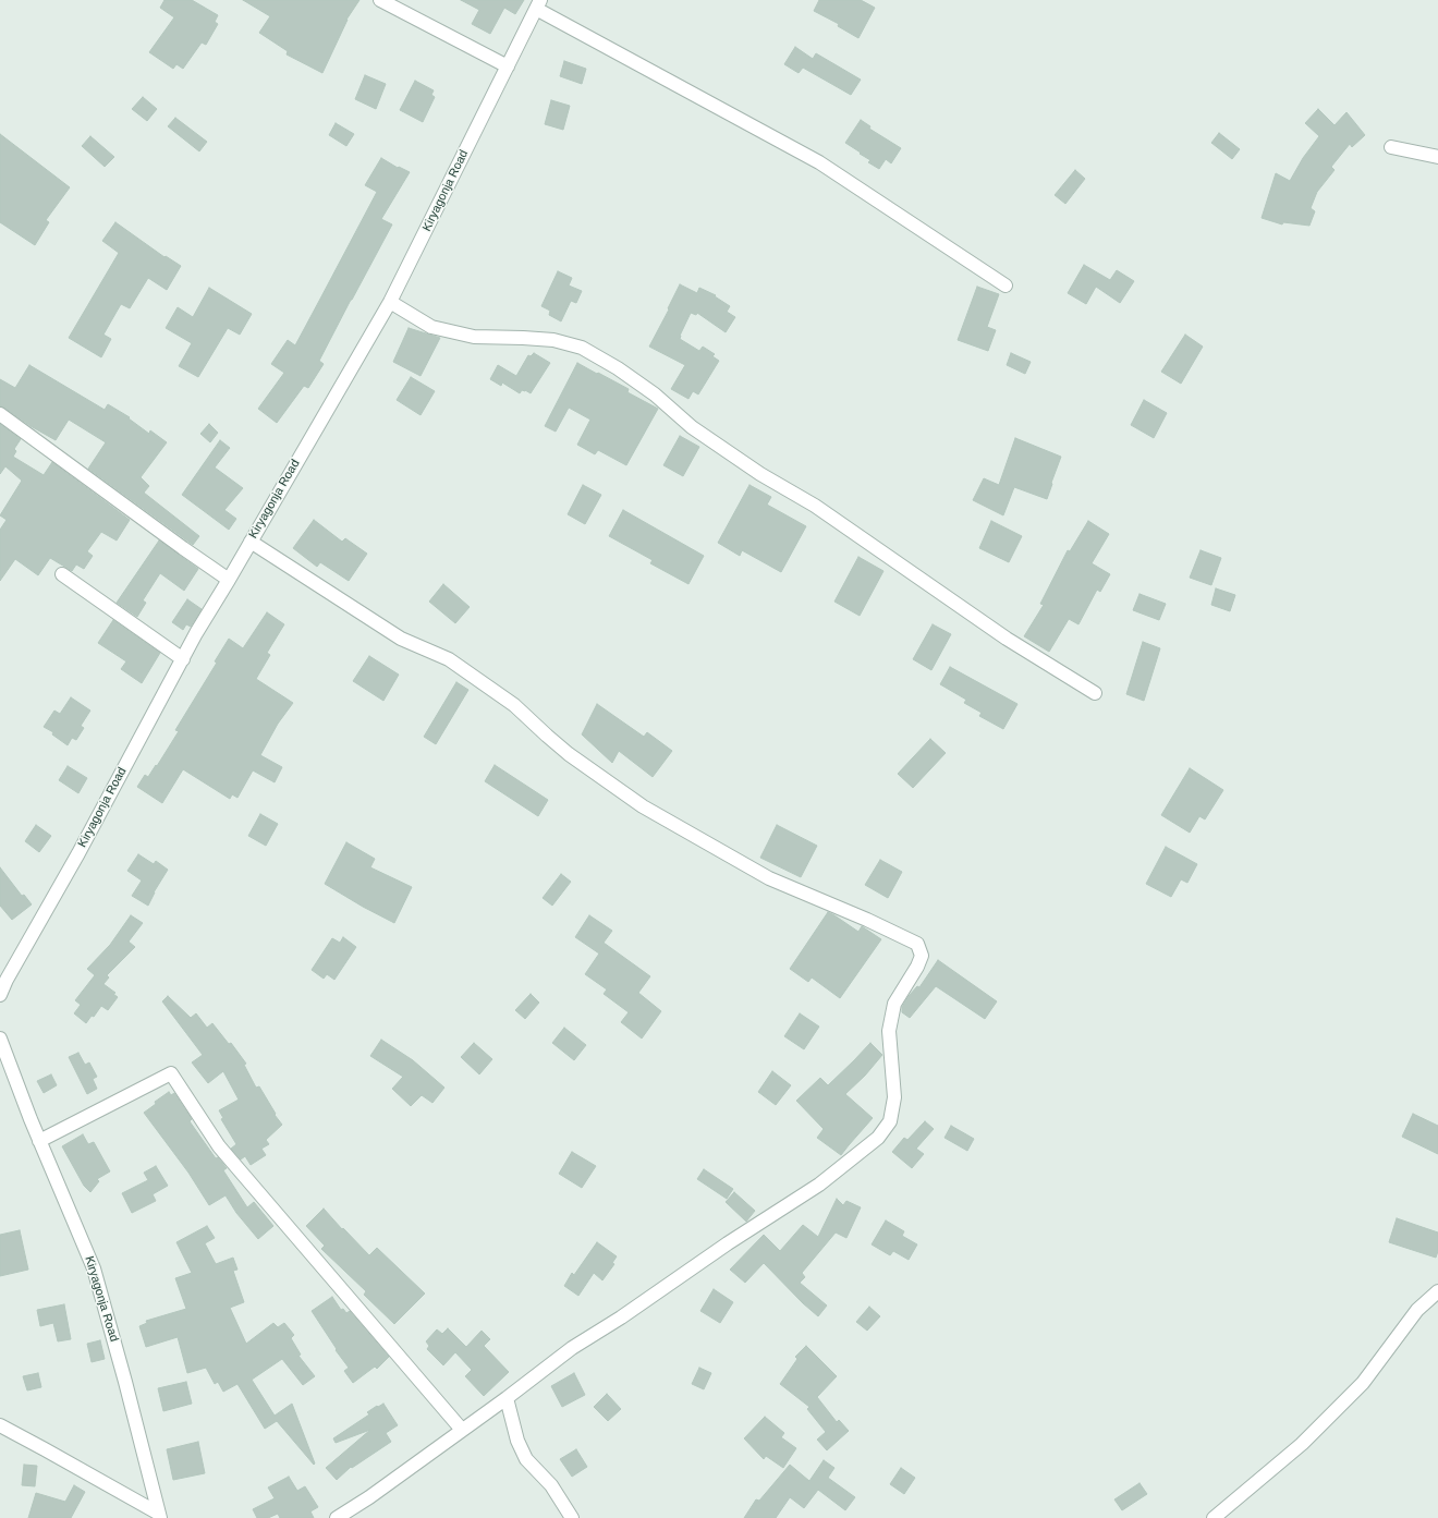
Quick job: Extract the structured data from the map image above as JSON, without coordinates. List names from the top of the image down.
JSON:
{
  "streets": {
    "street": ["Kiryagonja Road"]
  }
}
